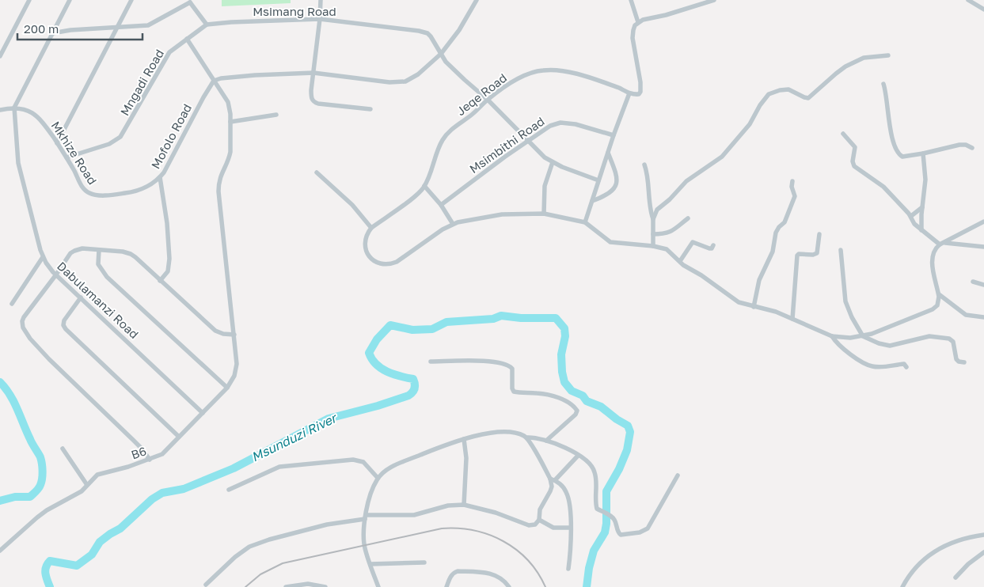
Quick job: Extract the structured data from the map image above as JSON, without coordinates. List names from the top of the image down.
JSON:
{
  "streets": {
    "street": [
      "Msimang Road",
      "Mngadi Road",
      "Jeqe Road",
      "Mofolo Road",
      "Msimbithi Road",
      "Mkhize Road",
      "Dabulamanzi Road",
      "B6"
    ]
  },
  "crossings": [
    ["Msimang Road", "Mngadi Road"],
    ["Msimang Road", "Jeqe Road"],
    ["Msimang Road", "Msimbithi Road"],
    ["Mngadi Road", "Mkhize Road"],
    ["Mngadi Road", "B6"],
    ["Mofolo Road", "Mkhize Road"],
    ["Mofolo Road", "B6"],
    ["Mkhize Road", "Dabulamanzi Road"],
    ["Dabulamanzi Road", "B6"]
  ],
  "water": ["Msunduzi River"],
  "scale_bar": "200 m"
}
